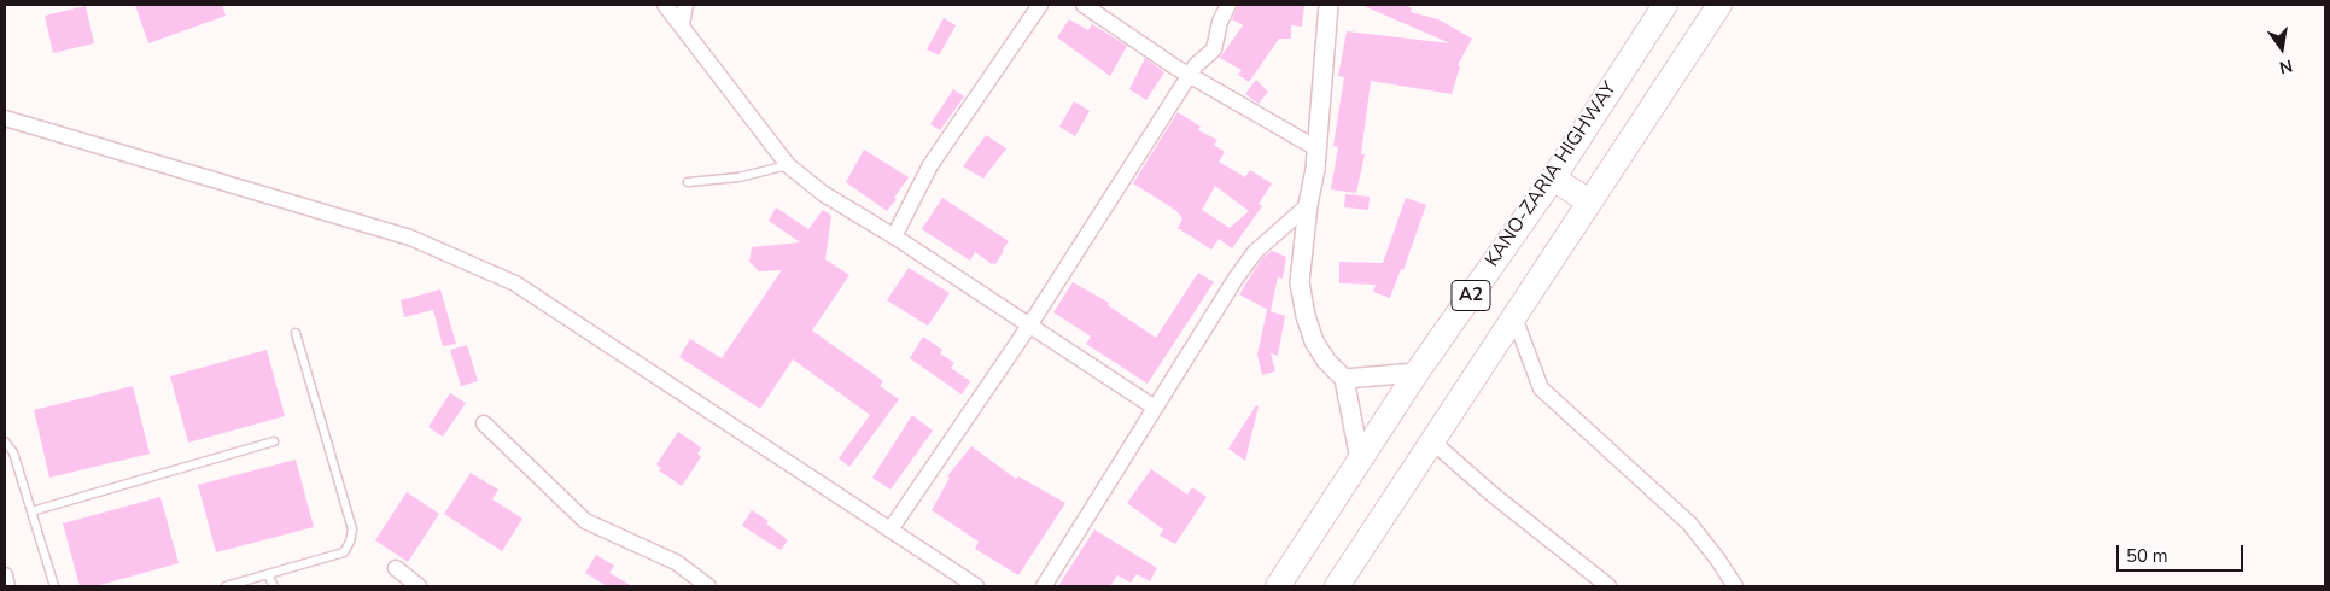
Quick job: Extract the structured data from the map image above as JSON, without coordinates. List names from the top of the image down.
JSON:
{
  "streets": {
    "highway": ["KANO-ZARIA HIGHWAY", "A2"]
  },
  "scale_bar": "50 m",
  "north": "bottom"
}
